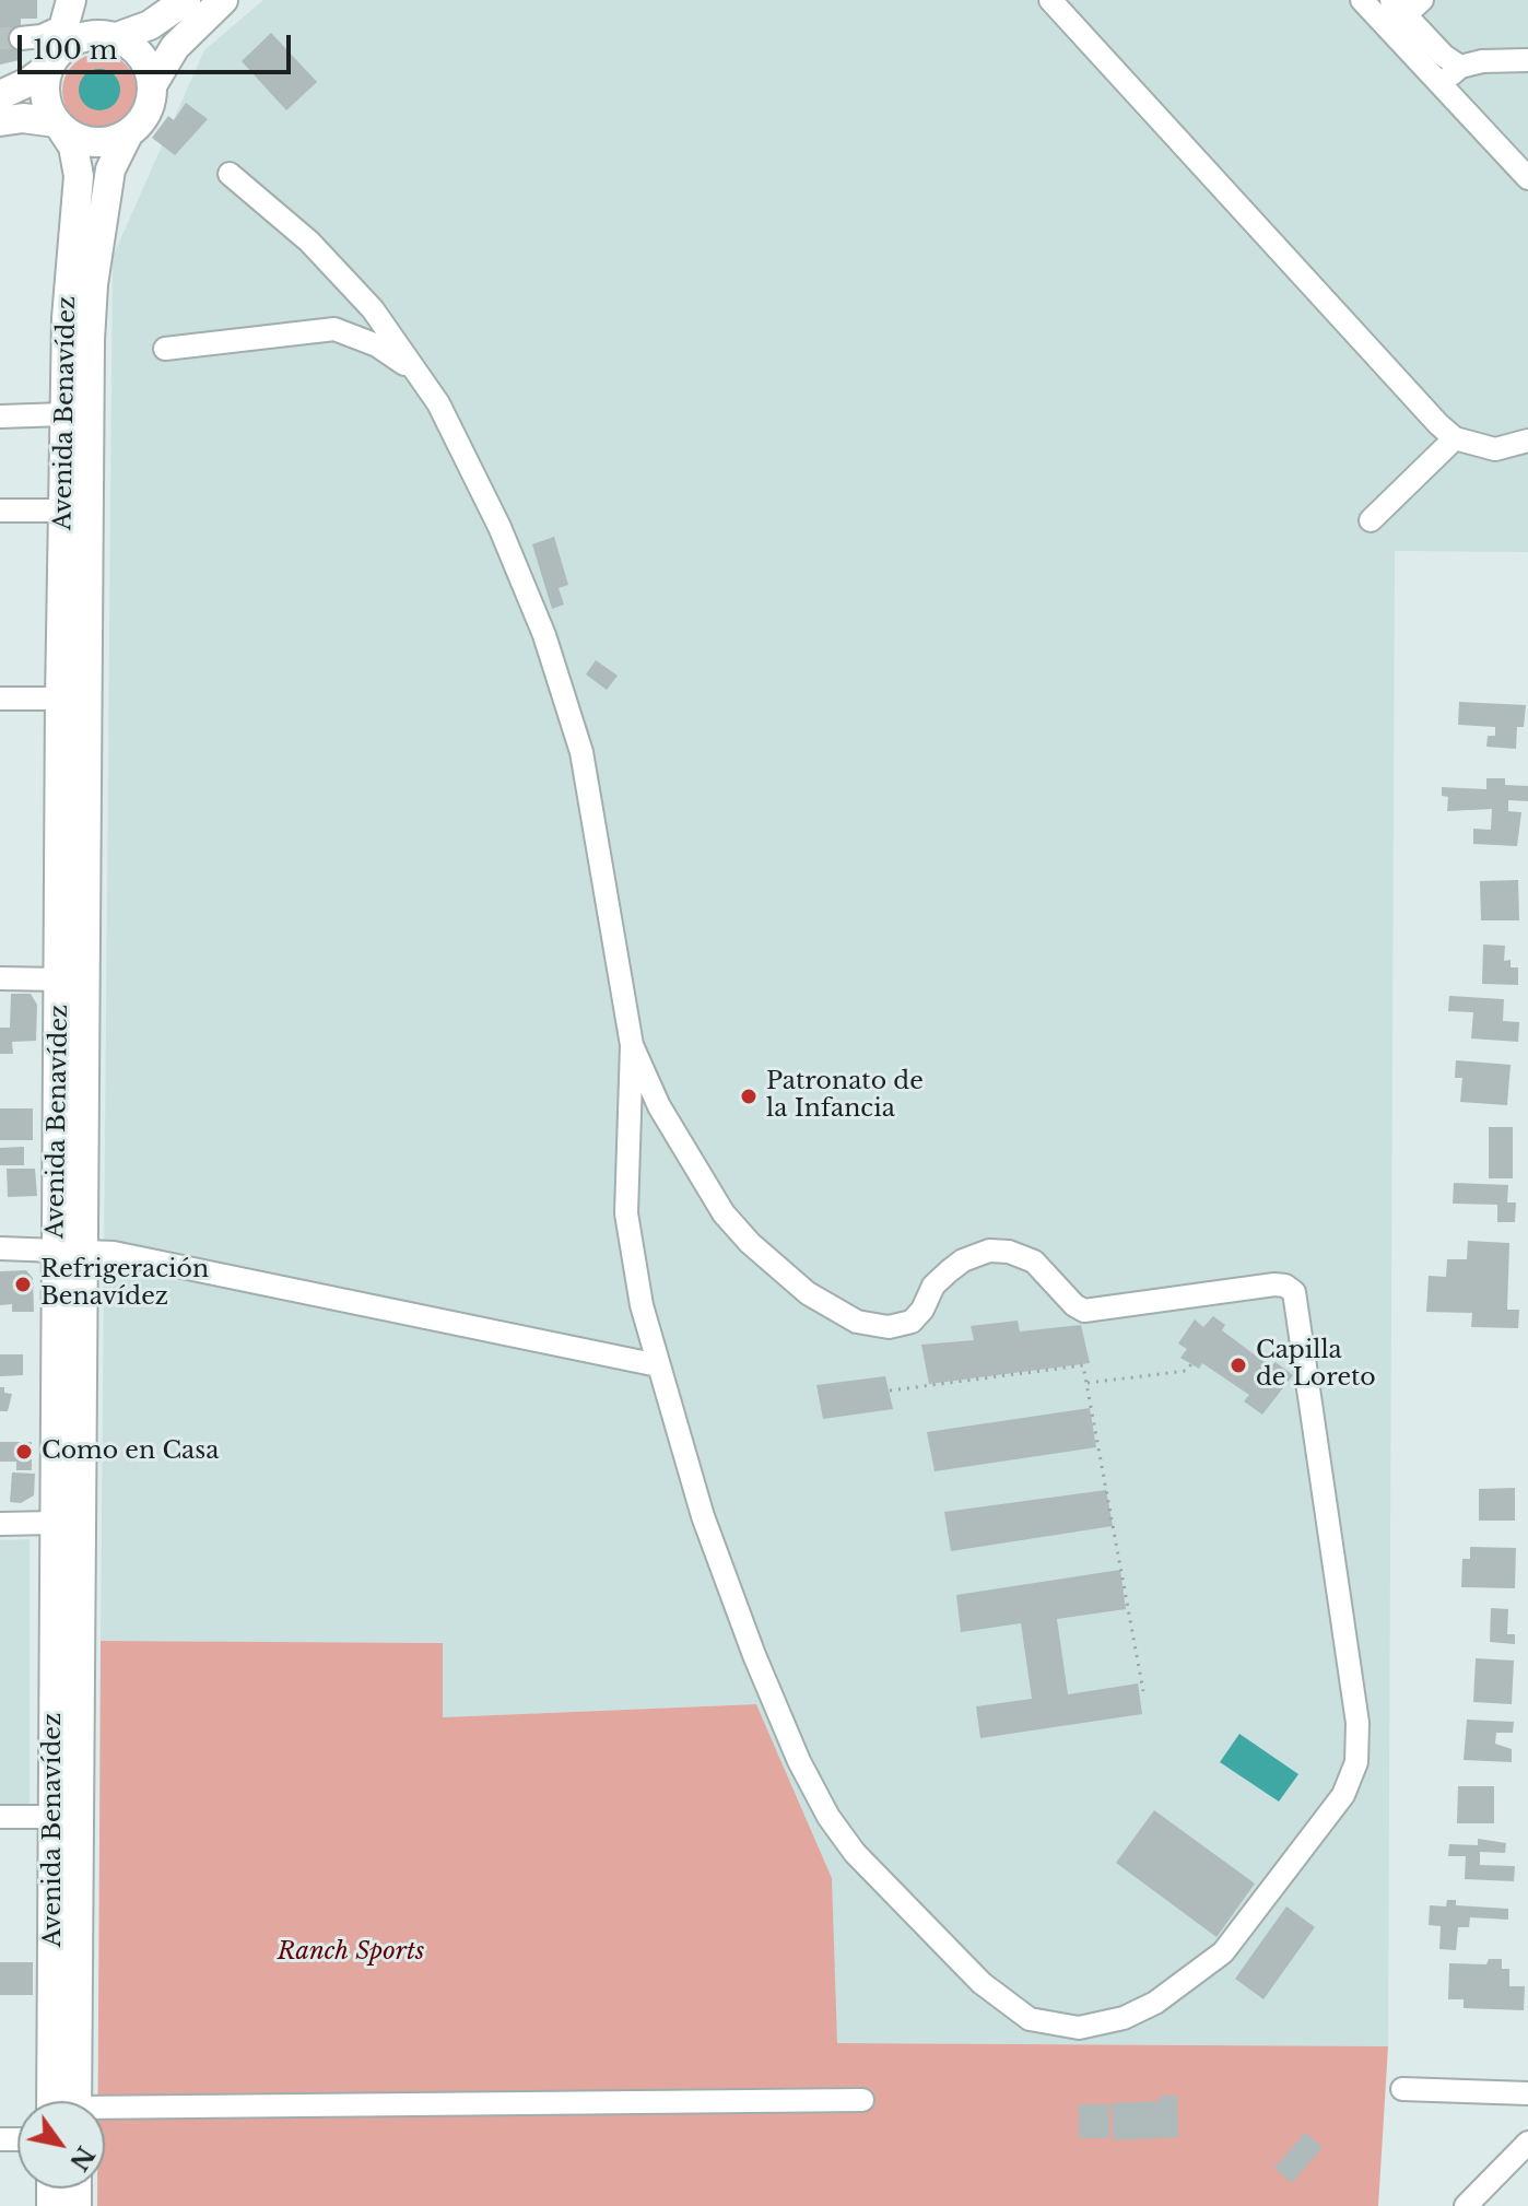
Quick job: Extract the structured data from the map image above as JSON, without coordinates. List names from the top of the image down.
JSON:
{
  "streets": {
    "main road": ["Avenida Benavídez"]
  },
  "parks": ["Ranch Sports"],
  "places": [
    "Patronato de la Infancia",
    "Refrigeración Benavídez",
    "Capilla de Loreto",
    "Como en Casa"
  ],
  "scale_bar": "100 m",
  "north": "bottom right"
}
